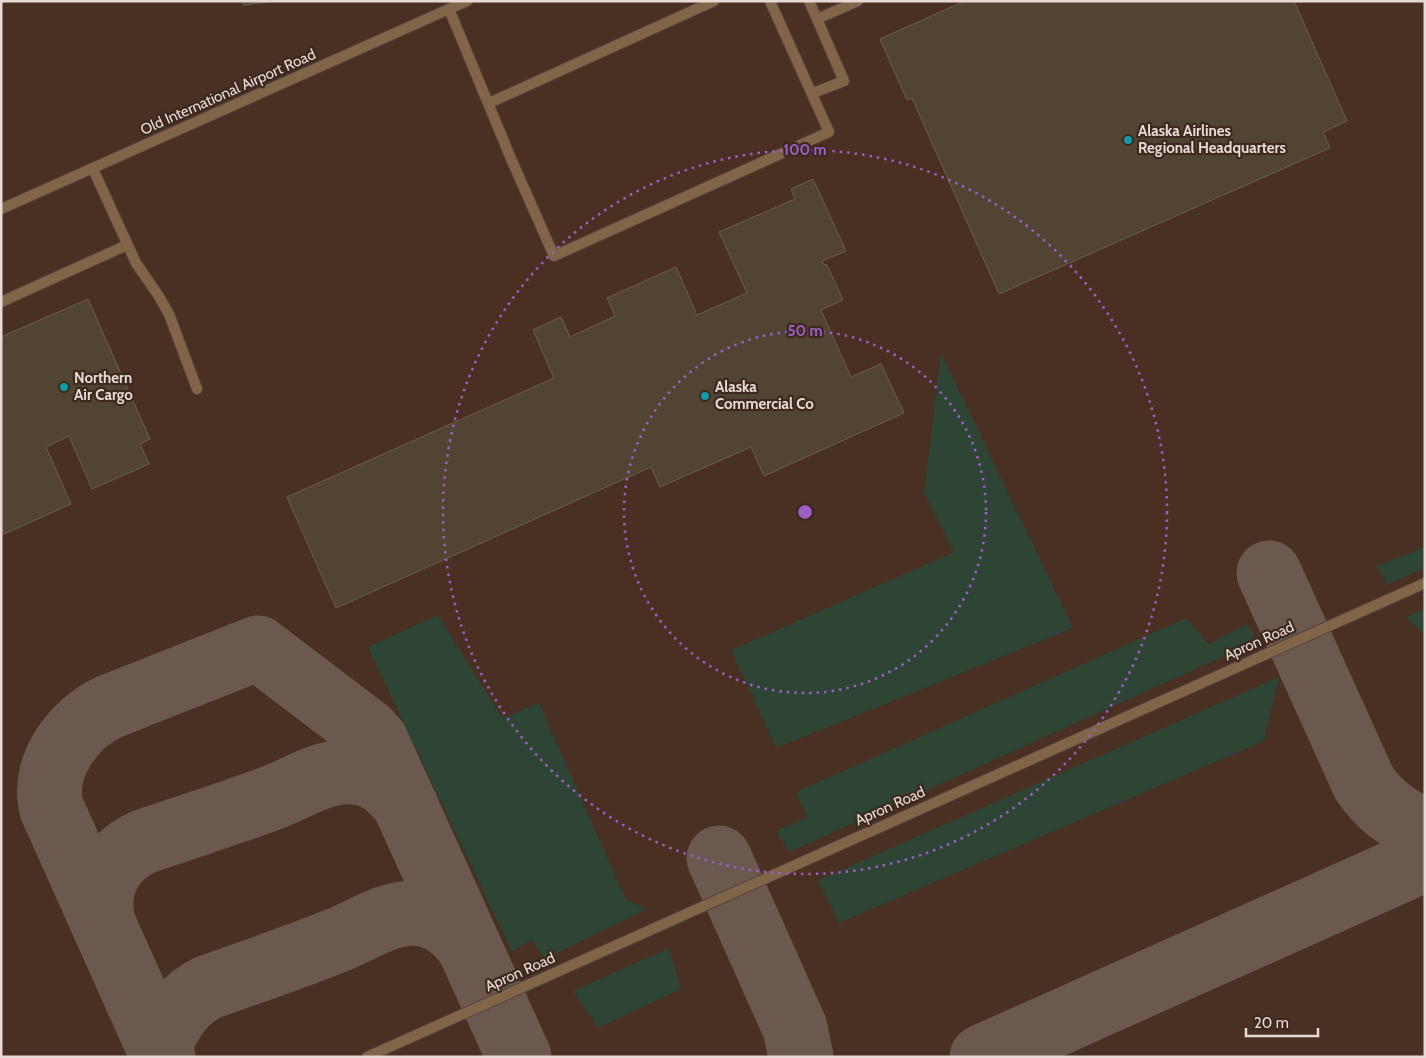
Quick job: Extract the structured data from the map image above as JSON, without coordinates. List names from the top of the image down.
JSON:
{
  "streets": {
    "street": ["Old International Airport Road", "Apron Road"]
  },
  "places": ["Alaska Airlines Regional Headquarters", "Northern Air Cargo", "Alaska Commercial Co"],
  "scale_bar": "20 m",
  "rings": ["100 m", "50 m"]
}
